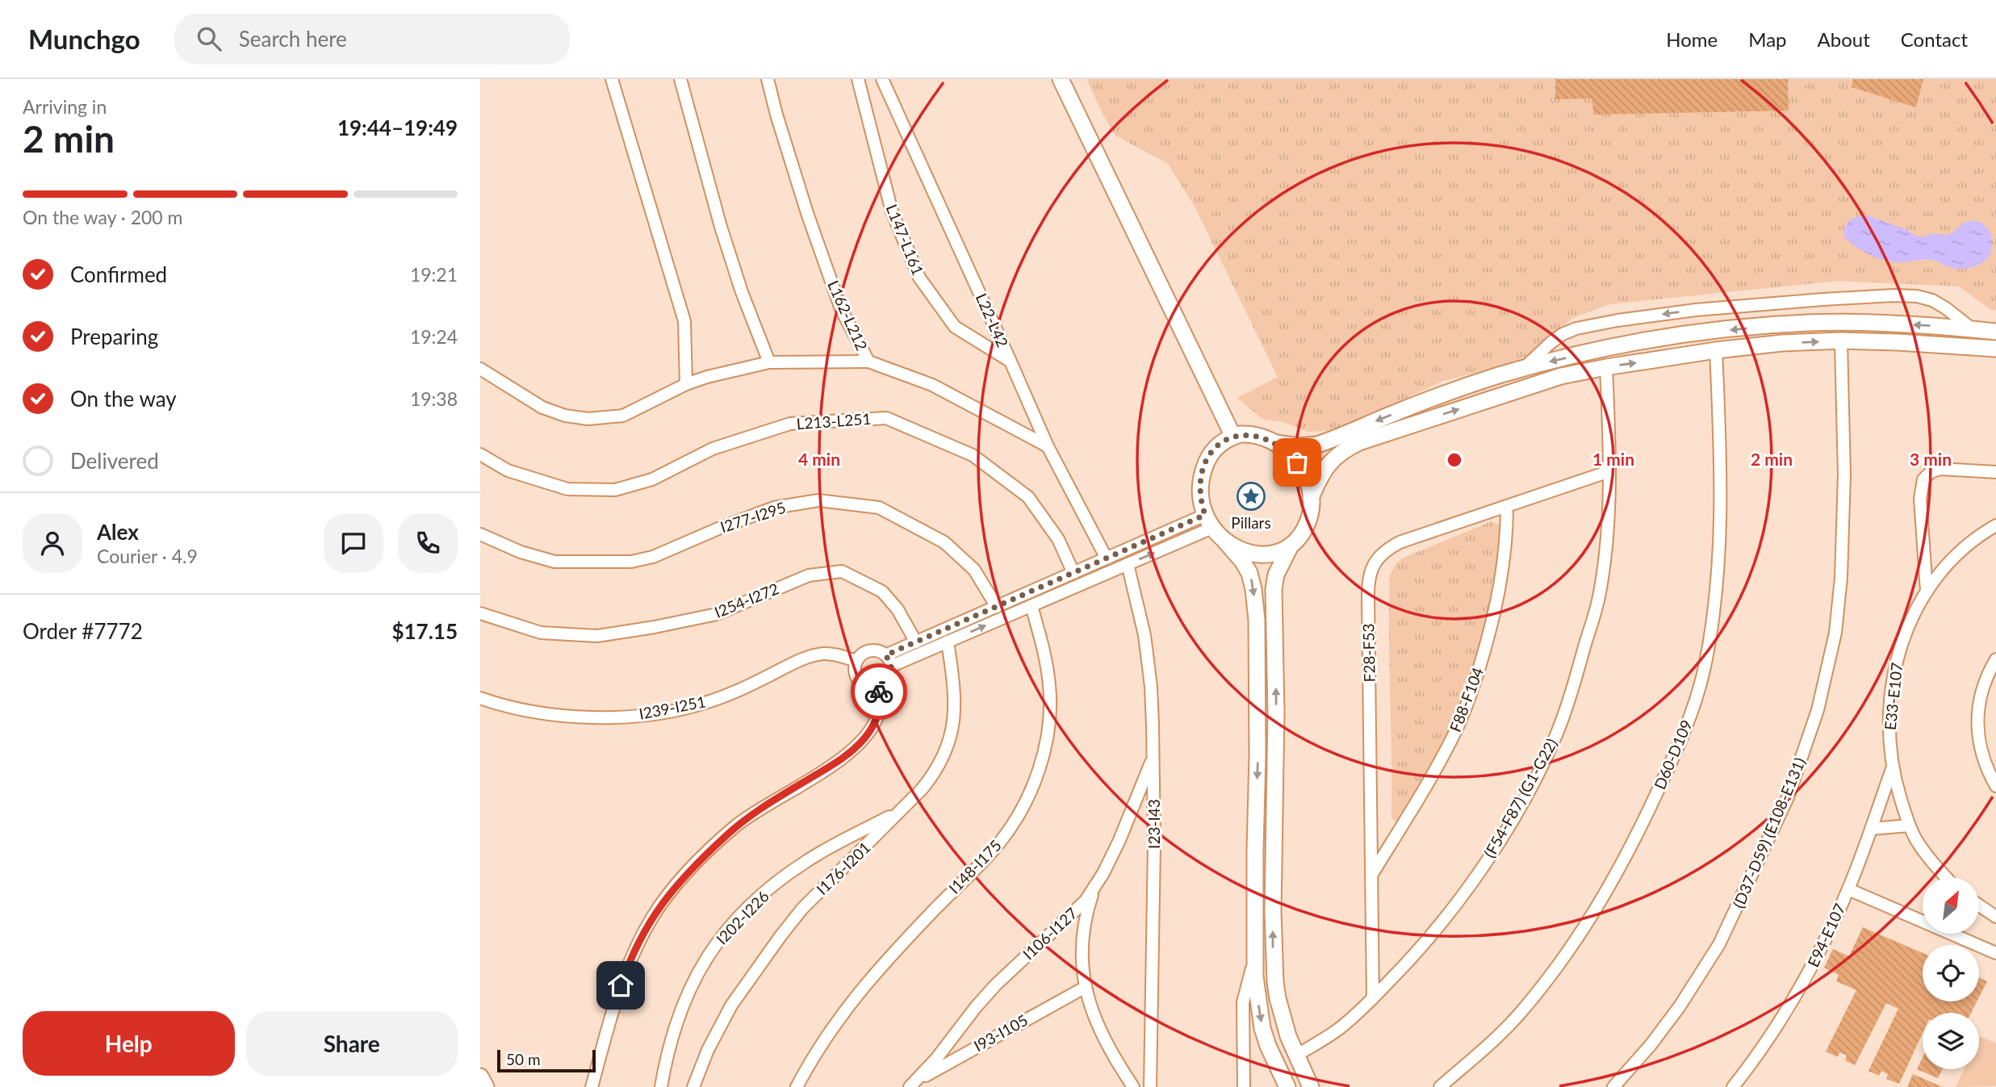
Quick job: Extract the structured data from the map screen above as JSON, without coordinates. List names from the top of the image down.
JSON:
{
  "streets": {
    "street": [
      "L147-L161",
      "L162-L212",
      "L22-L42",
      "L213-L251",
      "I277-I295",
      "I254-I272",
      "F28-F53",
      "E33-E107",
      "F88-F104",
      "I239-I251",
      "D60-D109",
      "(F54-F87) (G1-G22)",
      "I23-I43",
      "(D37-D59) (E108-E131)",
      "I148-I175",
      "I176-I201",
      "I202-I226",
      "I106-I127",
      "E94-E107",
      "I93-I105"
    ]
  },
  "crossings": [
    ["L147-L161", "L22-L42"],
    ["L162-L212", "L22-L42"],
    ["F28-F53", "F88-F104"],
    ["F28-F53", "(F54-F87) (G1-G22)"],
    ["E33-E107", "E94-E107"],
    ["I23-I43", "I106-I127"],
    ["I176-I201", "I202-I226"],
    ["I106-I127", "I93-I105"]
  ],
  "places": {
    "place": ["Pillars"]
  },
  "scale_bar": "50 m",
  "north": "top right",
  "page": {
    "header": "Munchgo",
    "search": "Search here",
    "nav": [
      "Home",
      "Map",
      "About",
      "Contact"
    ],
    "heading": ["2 min", "Arriving in", "19:44–19:49"],
    "panel": [
      "Alex",
      "Courier · 4.9",
      "Order #7772",
      "$17.15"
    ],
    "bar": "On the way · 200 m",
    "list": [
      ["Confirmed", "19:21"],
      ["Preparing", "19:24"],
      ["On the way", "19:38"],
      "Delivered"
    ],
    "buttons": ["Help", "Share"],
    "scale": "50 m"
  },
  "rings": [
    "1 min",
    "2 min",
    "3 min",
    "4 min"
  ]
}
